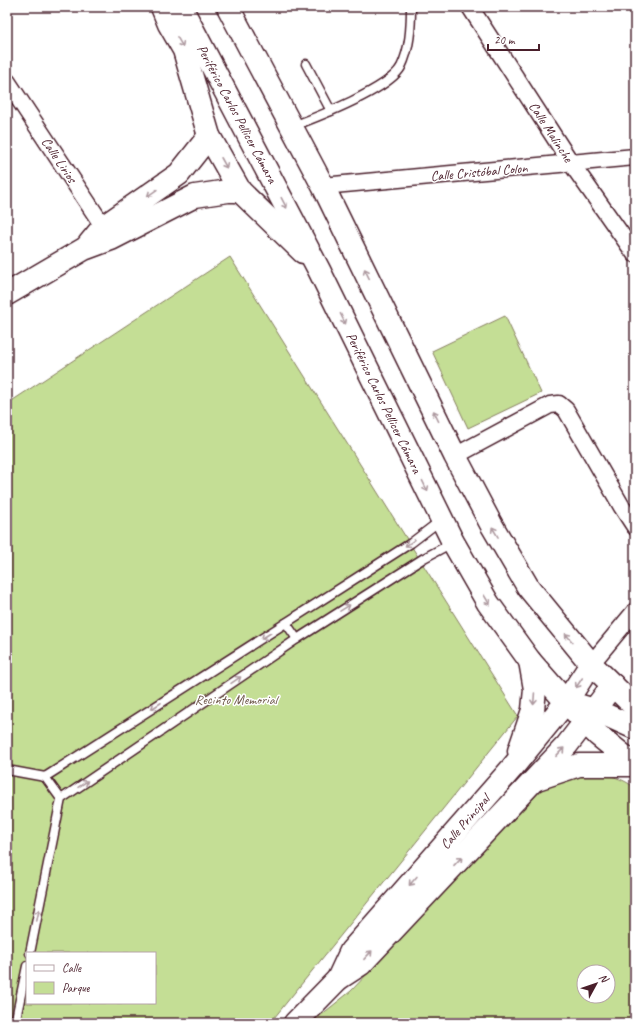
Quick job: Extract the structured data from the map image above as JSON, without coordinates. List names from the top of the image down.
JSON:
{
  "streets": {
    "main road": ["Periférico Carlos Pellicer Cámara", "Calle Principal"],
    "street": ["Calle Malinche", "Calle Lirios", "Calle Cristóbal Colon"]
  },
  "crossings": [
    ["Periférico Carlos Pellicer Cámara", "Calle Principal"],
    ["Calle Malinche", "Calle Cristóbal Colon"]
  ],
  "parks": ["Recinto Memorial"],
  "legend": ["Calle", "Parque"],
  "scale_bar": "20 m",
  "north": "top right"
}
